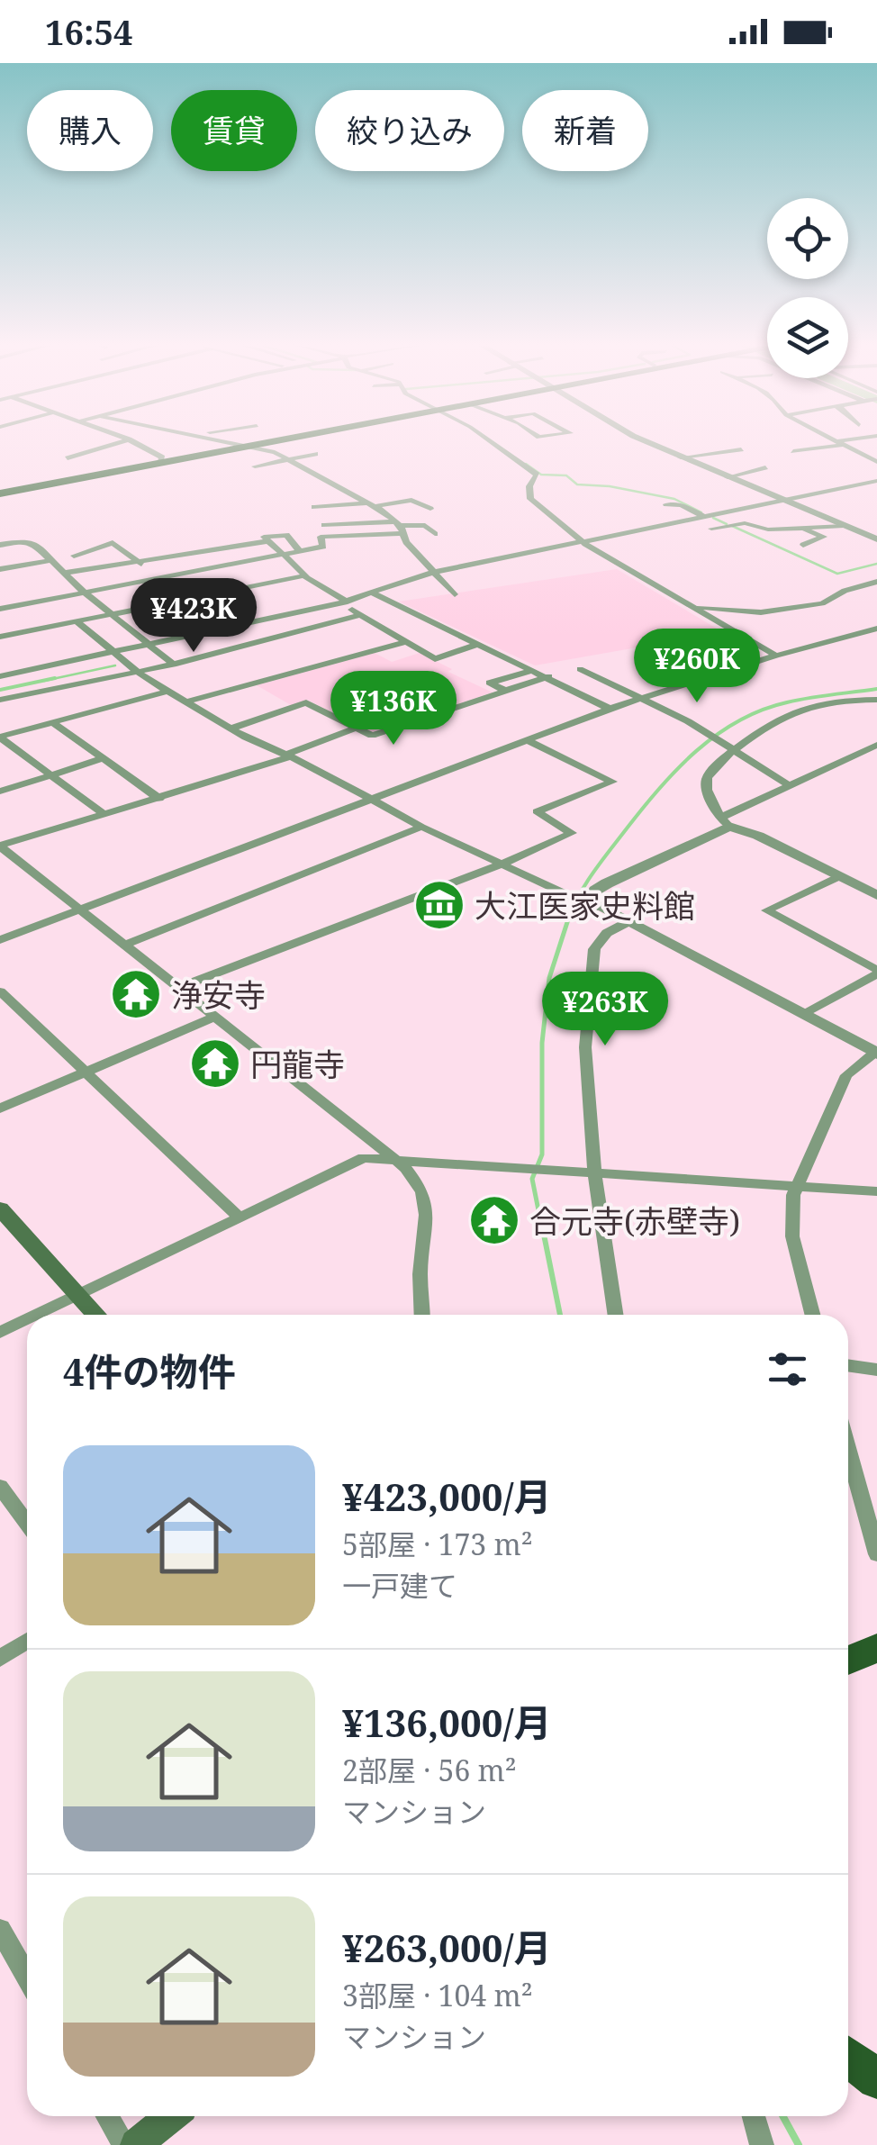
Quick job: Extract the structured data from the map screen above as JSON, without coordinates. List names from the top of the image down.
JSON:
{
  "places": {
    "museum": ["大江医家史料館"],
    "temple": ["浄安寺", "円龍寺", "合元寺(赤壁寺)"]
  },
  "page": {
    "status": "16:54",
    "chip": [
      "購入",
      "賃貸",
      "絞り込み",
      "新着"
    ],
    "price": [
      "¥423K",
      "¥260K",
      "¥136K",
      "¥263K"
    ],
    "heading": "4件の物件",
    "list": [
      {
        "name": "¥423,000/月",
        "note": "5部屋 · 173 m² · 一戸建て"
      },
      {
        "name": "¥136,000/月",
        "note": "2部屋 · 56 m² · マンション"
      },
      {
        "name": "¥263,000/月",
        "note": "3部屋 · 104 m² · マンション"
      }
    ]
  }
}
